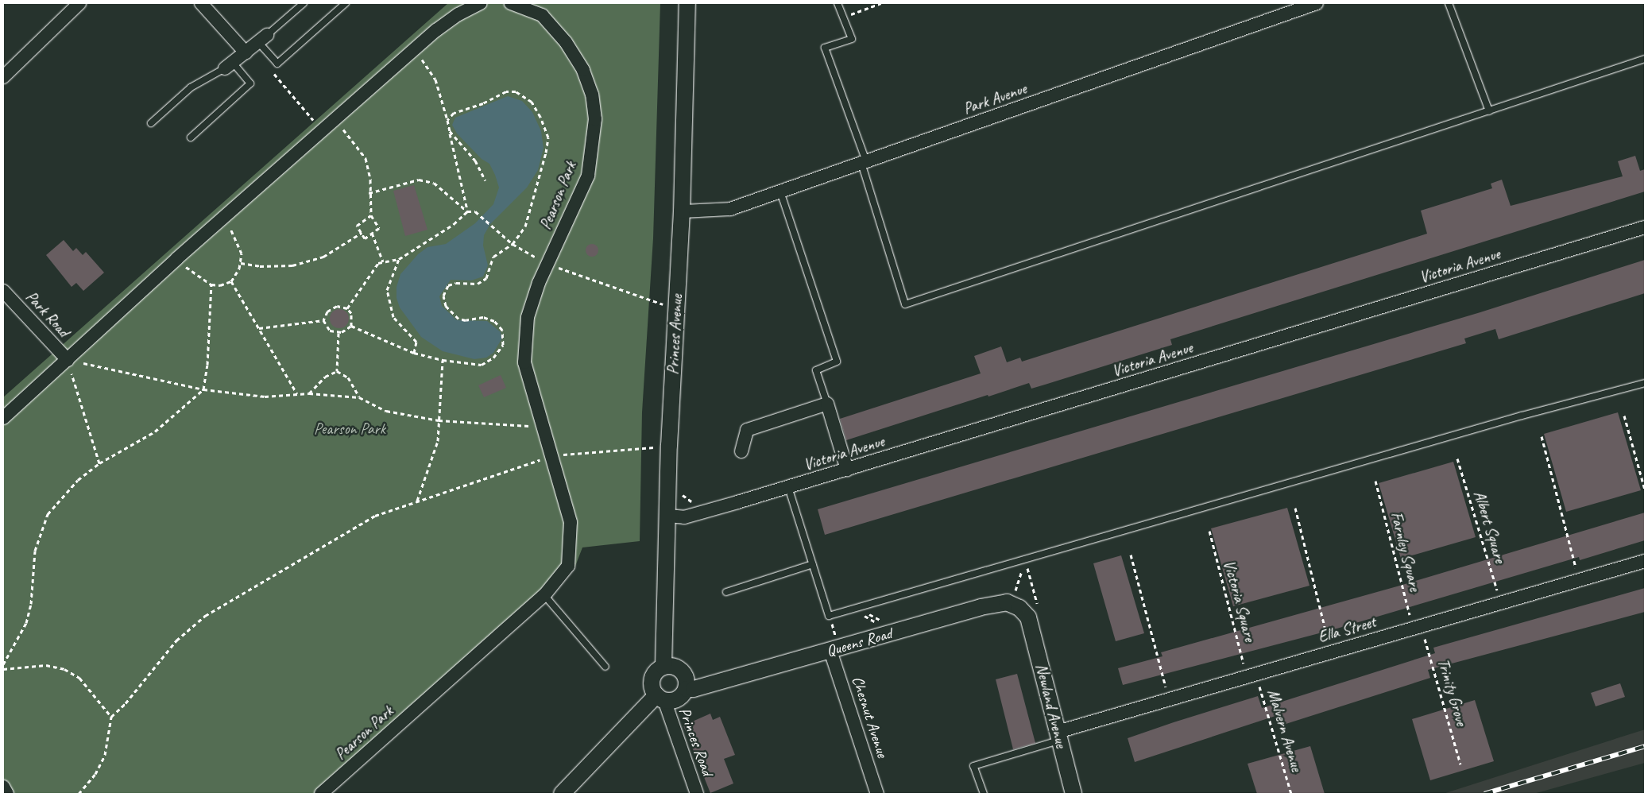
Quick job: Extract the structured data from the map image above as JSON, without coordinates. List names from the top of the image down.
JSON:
{
  "streets": {
    "street": [
      "Park Avenue",
      "Pearson Park",
      "Victoria Avenue",
      "Park Road",
      "Princes Avenue",
      "Ella Street",
      "Queens Road",
      "Newland Avenue",
      "Chesnut Avenue",
      "Princes Road"
    ],
    "path": [
      "Albert Square",
      "Farnley Square",
      "Victoria Square",
      "Trinity Grove",
      "Malvern Avenue"
    ]
  },
  "crossings": [
    ["Park Avenue", "Princes Avenue"],
    ["Victoria Avenue", "Princes Avenue"],
    ["Princes Avenue", "Queens Road"],
    ["Princes Avenue", "Princes Road"],
    ["Albert Square", "Ella Street"],
    ["Farnley Square", "Ella Street"],
    ["Farnley Square", "Trinity Grove"],
    ["Victoria Square", "Ella Street"],
    ["Victoria Square", "Malvern Avenue"],
    ["Ella Street", "Trinity Grove"],
    ["Ella Street", "Newland Avenue"],
    ["Ella Street", "Malvern Avenue"],
    ["Queens Road", "Newland Avenue"],
    ["Queens Road", "Chesnut Avenue"],
    ["Queens Road", "Princes Road"]
  ],
  "parks": ["Pearson Park"]
}
